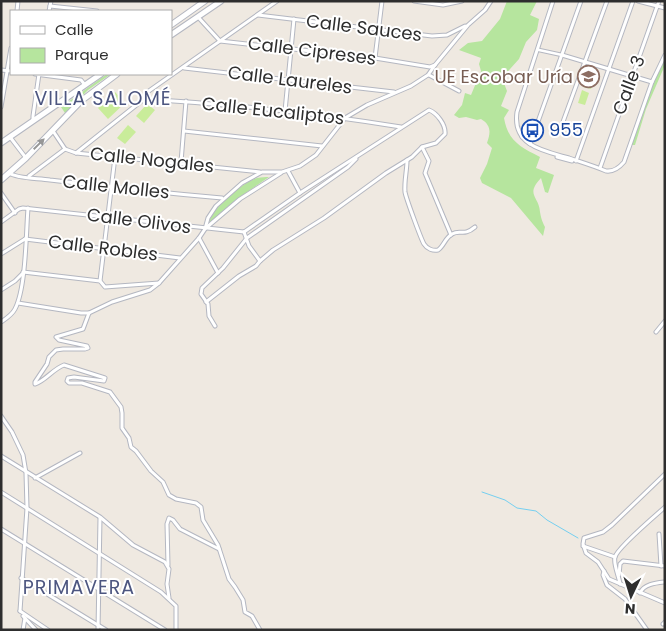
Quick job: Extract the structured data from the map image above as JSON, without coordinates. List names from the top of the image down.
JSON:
{
  "streets": {
    "street": [
      "Calle Sauces",
      "Calle Cipreses",
      "Calle Laureles",
      "Calle 3",
      "Calle Eucaliptos",
      "Calle Nogales",
      "Calle Molles",
      "Calle Olivos",
      "Calle Robles"
    ]
  },
  "districts": ["VILLA SALOMÉ", "PRIMAVERA"],
  "places": {
    "school or university": ["UE Escobar Uría"],
    "bus stop": ["955"]
  },
  "legend": ["Calle", "Parque"],
  "north": "bottom"
}
